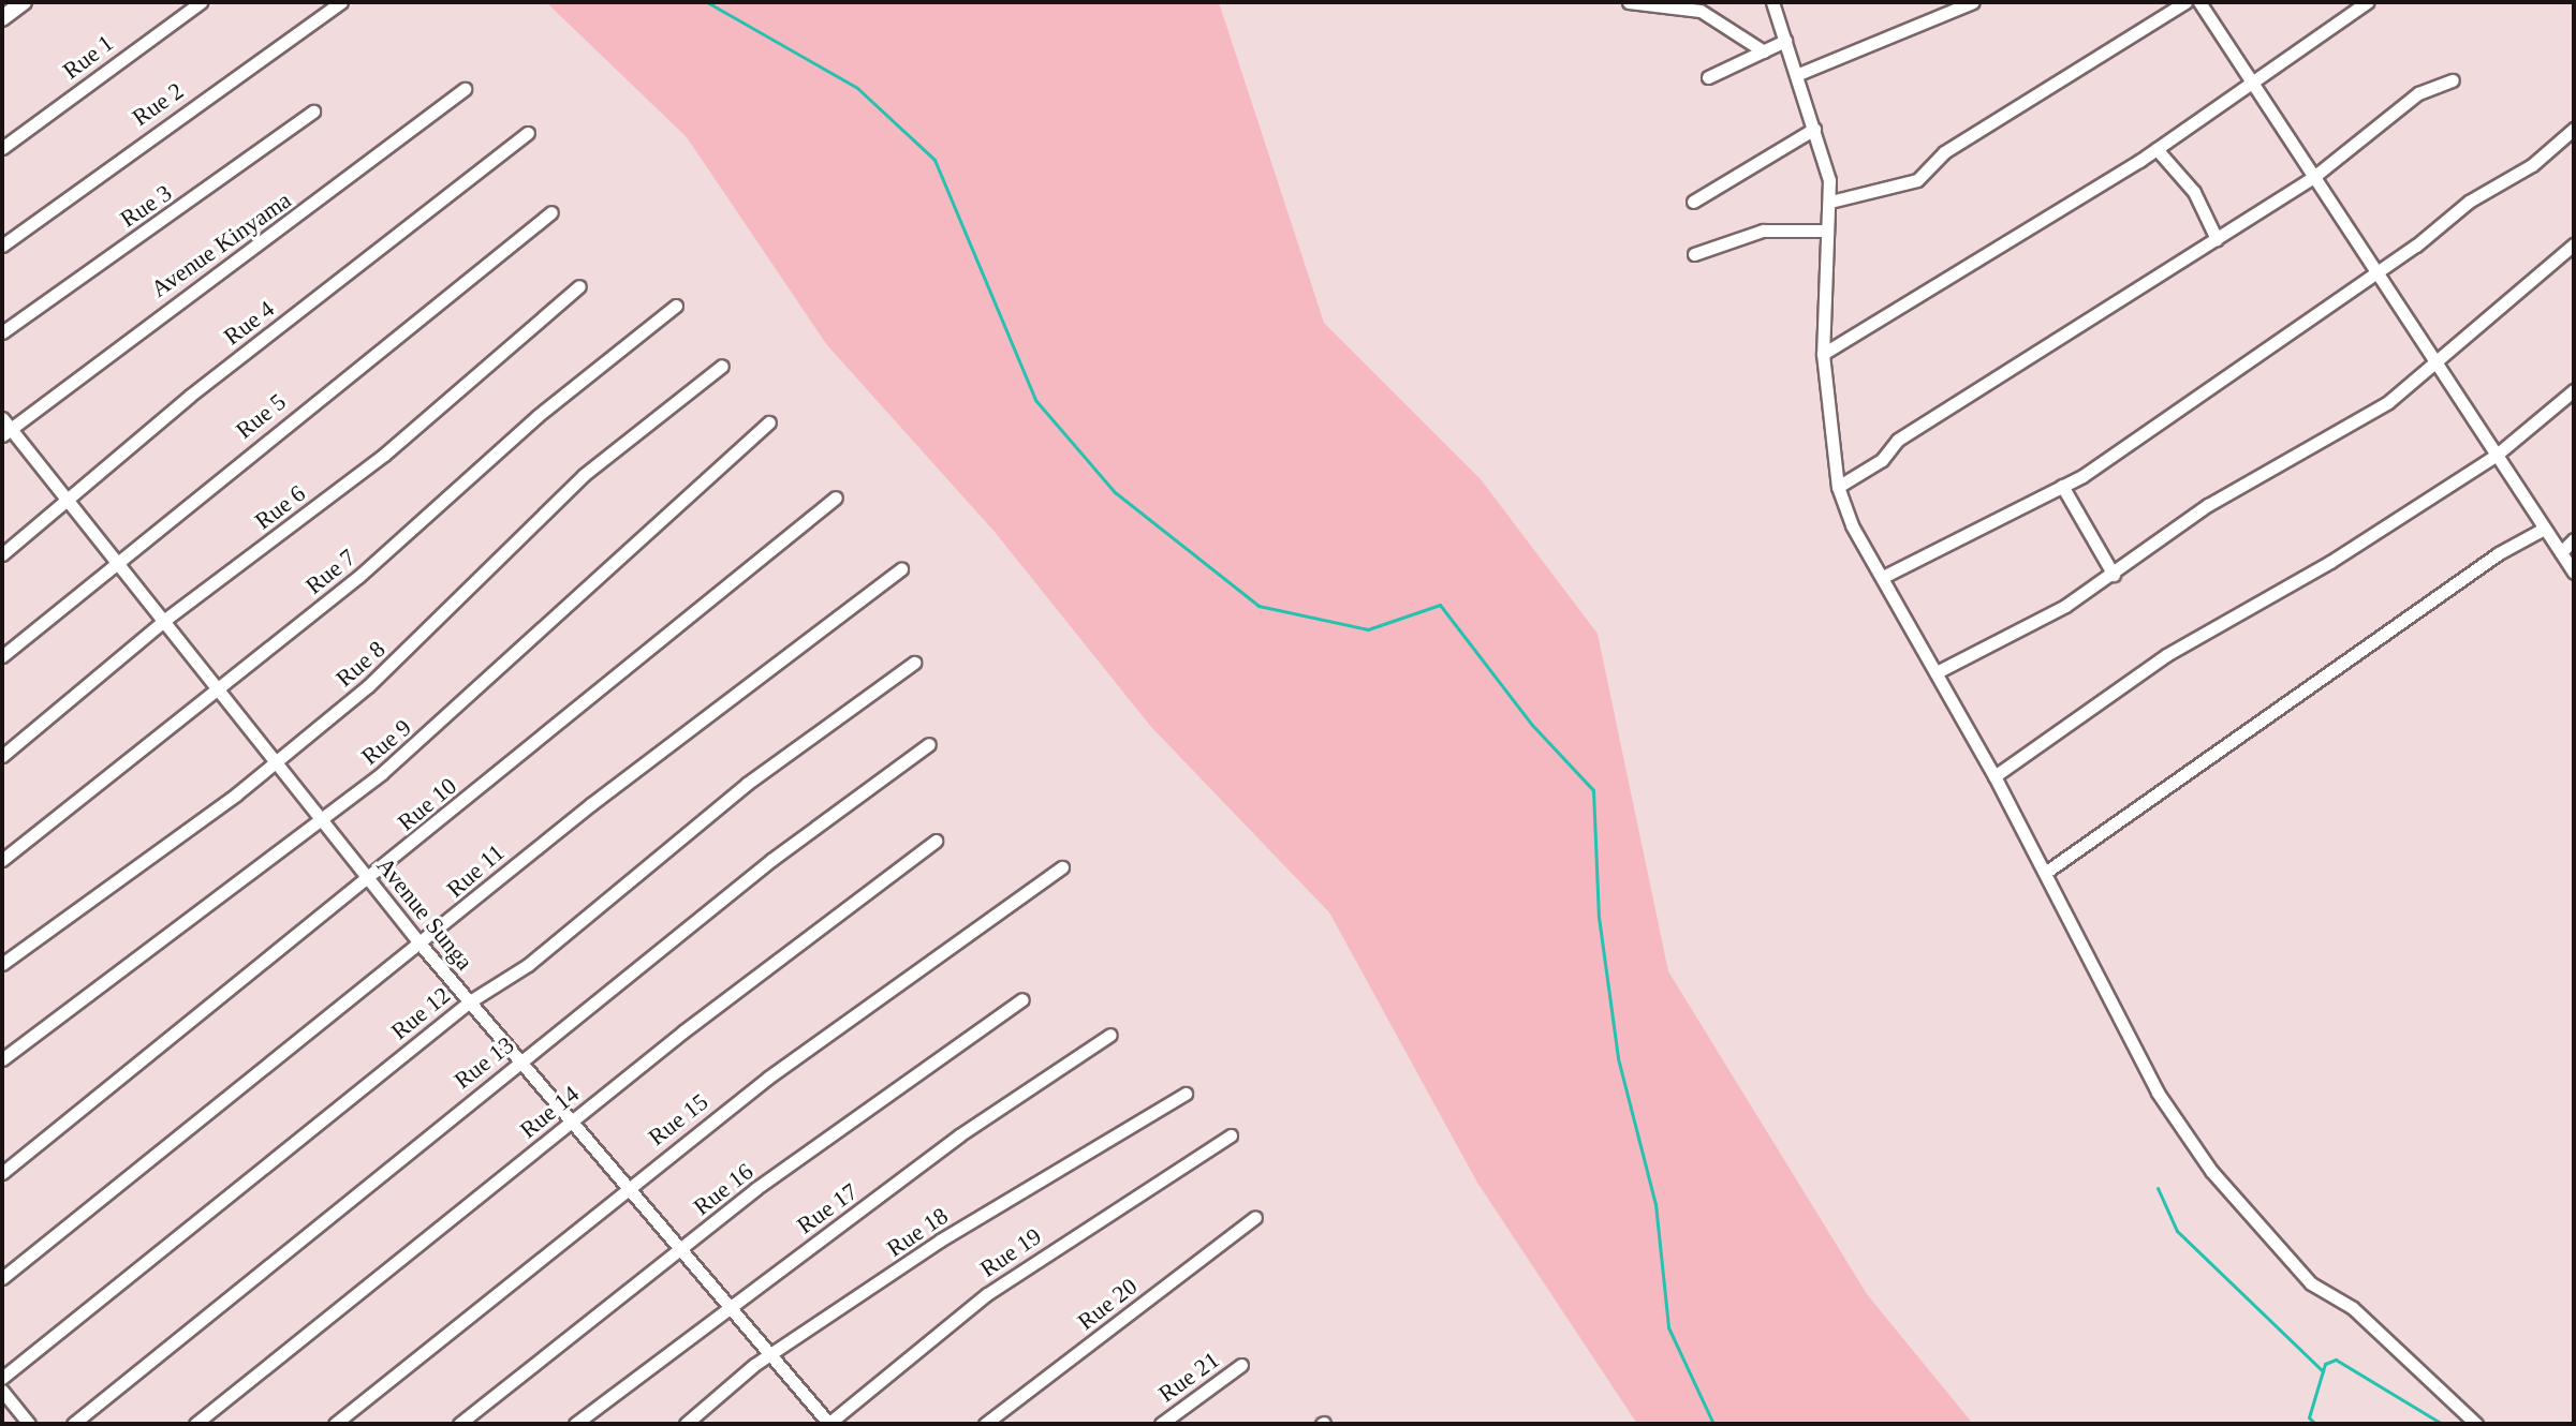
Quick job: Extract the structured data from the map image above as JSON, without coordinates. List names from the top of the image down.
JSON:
{
  "streets": {
    "street": [
      "Rue 1",
      "Rue 2",
      "Rue 3",
      "Avenue Kinyama",
      "Rue 4",
      "Rue 5",
      "Rue 6",
      "Rue 7",
      "Rue 8",
      "Rue 9",
      "Rue 10",
      "Rue 11",
      "Avenue Sunga",
      "Rue 12",
      "Rue 13",
      "Rue 14",
      "Rue 15",
      "Rue 16",
      "Rue 17",
      "Rue 18",
      "Rue 19",
      "Rue 20",
      "Rue 21"
    ]
  },
  "crossings": [
    ["Avenue Kinyama", "Avenue Sunga"],
    ["Rue 4", "Avenue Sunga"],
    ["Rue 5", "Avenue Sunga"],
    ["Rue 6", "Avenue Sunga"],
    ["Rue 7", "Avenue Sunga"],
    ["Rue 8", "Avenue Sunga"],
    ["Rue 9", "Avenue Sunga"],
    ["Rue 10", "Avenue Sunga"],
    ["Rue 11", "Avenue Sunga"],
    ["Avenue Sunga", "Rue 12"],
    ["Avenue Sunga", "Rue 13"],
    ["Avenue Sunga", "Rue 14"],
    ["Avenue Sunga", "Rue 15"],
    ["Avenue Sunga", "Rue 16"],
    ["Avenue Sunga", "Rue 17"],
    ["Avenue Sunga", "Rue 18"],
    ["Avenue Sunga", "Rue 19"]
  ]
}
